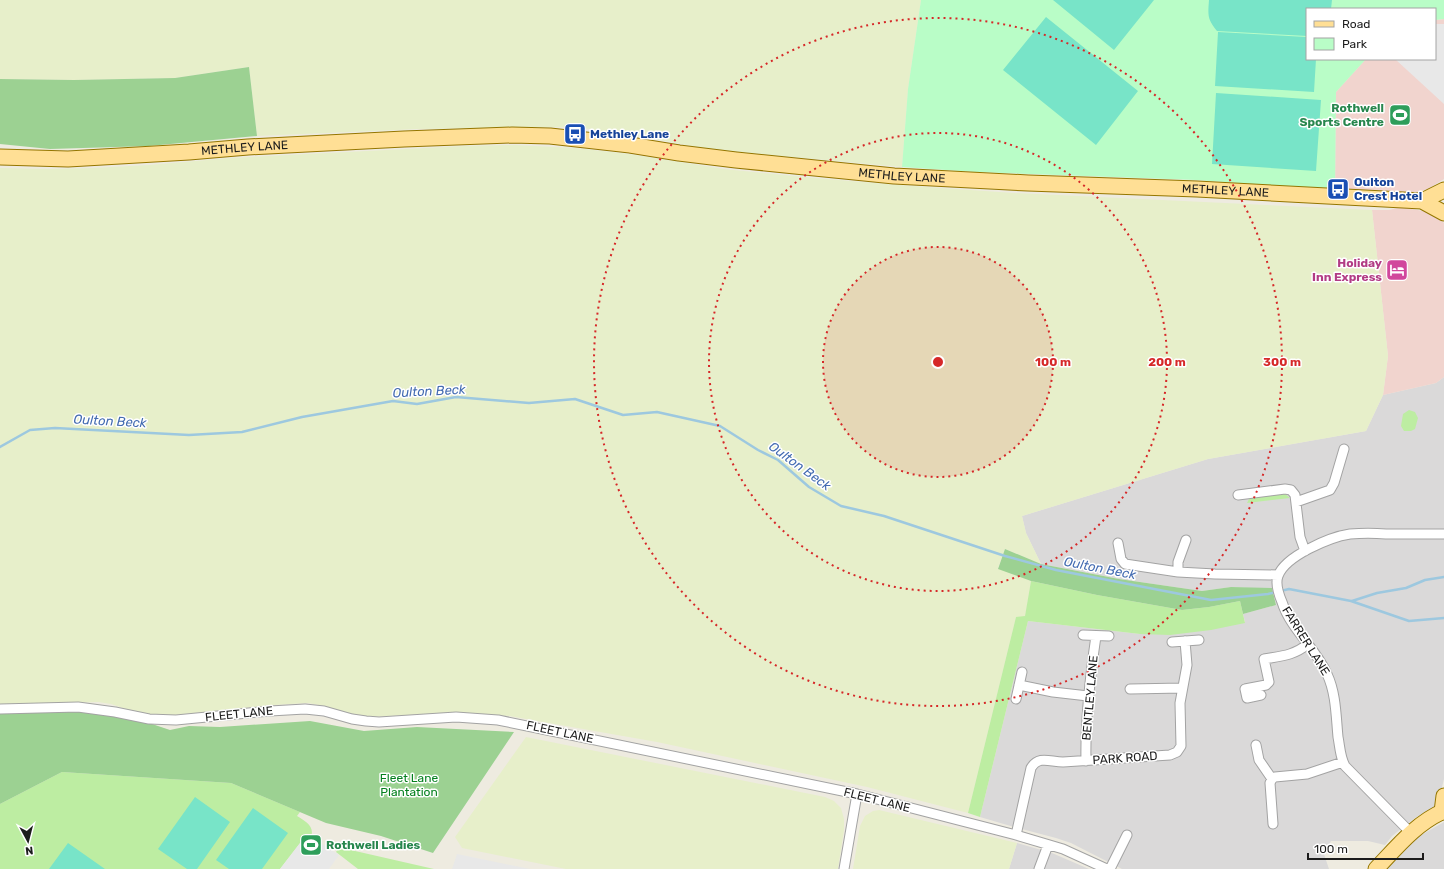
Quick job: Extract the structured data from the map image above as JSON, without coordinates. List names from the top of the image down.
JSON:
{
  "streets": {
    "main road": ["METHLEY LANE"],
    "street": [
      "FARRER LANE",
      "BENTLEY LANE",
      "FLEET LANE",
      "PARK ROAD"
    ]
  },
  "crossings": [
    ["BENTLEY LANE", "PARK ROAD"],
    ["FLEET LANE", "PARK ROAD"]
  ],
  "water": ["Oulton Beck"],
  "parks": ["Fleet Lane Plantation"],
  "places": {
    "sports": ["Rothwell Sports Centre", "Rothwell Ladies"],
    "bus stop": ["Methley Lane", "Oulton Crest Hotel"],
    "hotel": ["Holiday Inn Express"]
  },
  "legend": ["Road", "Park"],
  "scale_bar": "100 m",
  "north": "bottom",
  "rings": ["100 m", "200 m", "300 m"]
}
